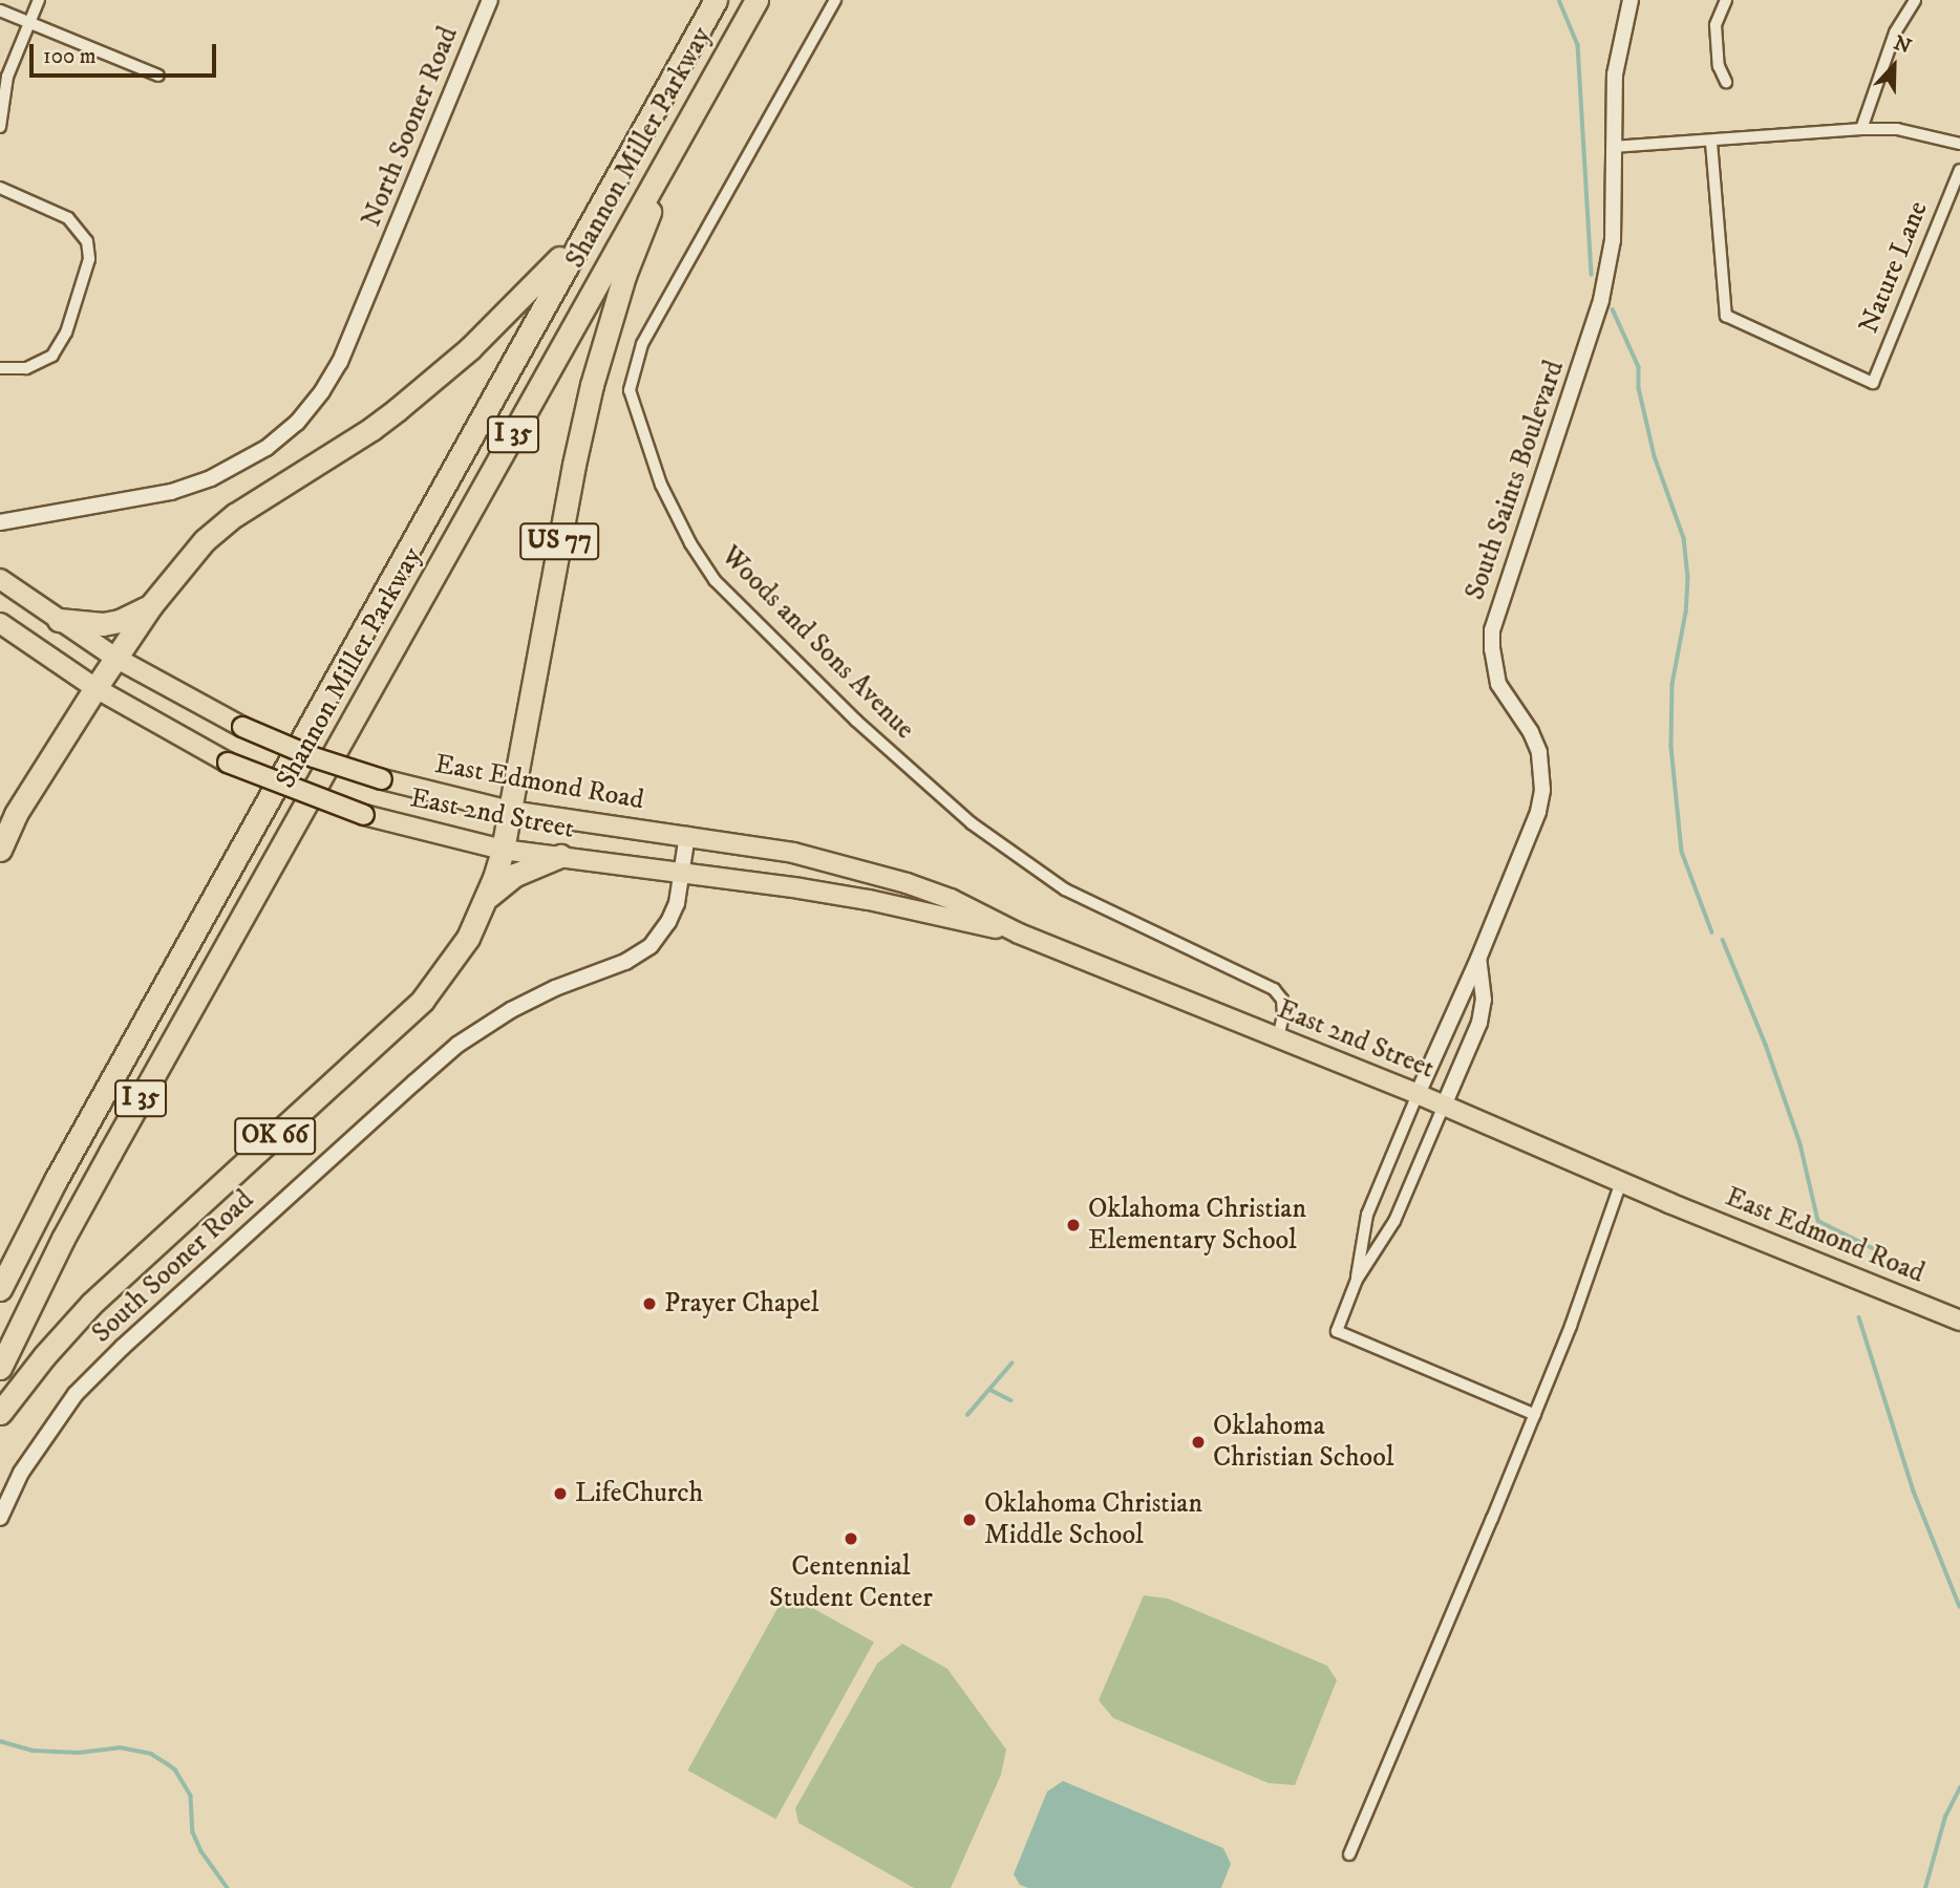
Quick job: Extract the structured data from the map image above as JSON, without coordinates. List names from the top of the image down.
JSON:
{
  "streets": {
    "highway": [
      "Shannon Miller Parkway",
      "I 35",
      "US 77",
      "OK 66"
    ],
    "main road": ["East Edmond Road", "East 2nd Street"],
    "street": [
      "North Sooner Road",
      "Nature Lane",
      "South Saints Boulevard",
      "Woods and Sons Avenue",
      "South Sooner Road"
    ]
  },
  "crossings": [
    ["Shannon Miller Parkway", "US 77"],
    ["South Saints Boulevard", "East 2nd Street"],
    ["US 77", "East Edmond Road"],
    ["US 77", "East 2nd Street"],
    ["Woods and Sons Avenue", "East 2nd Street"],
    ["East Edmond Road", "East 2nd Street"],
    ["East Edmond Road", "South Sooner Road"],
    ["East 2nd Street", "OK 66"],
    ["East 2nd Street", "South Sooner Road"]
  ],
  "places": [
    "Oklahoma Christian Elementary School",
    "Prayer Chapel",
    "Oklahoma Christian School",
    "LifeChurch",
    "Oklahoma Christian Middle School",
    "Centennial Student Center"
  ],
  "scale_bar": "100 m",
  "north": "top"
}
